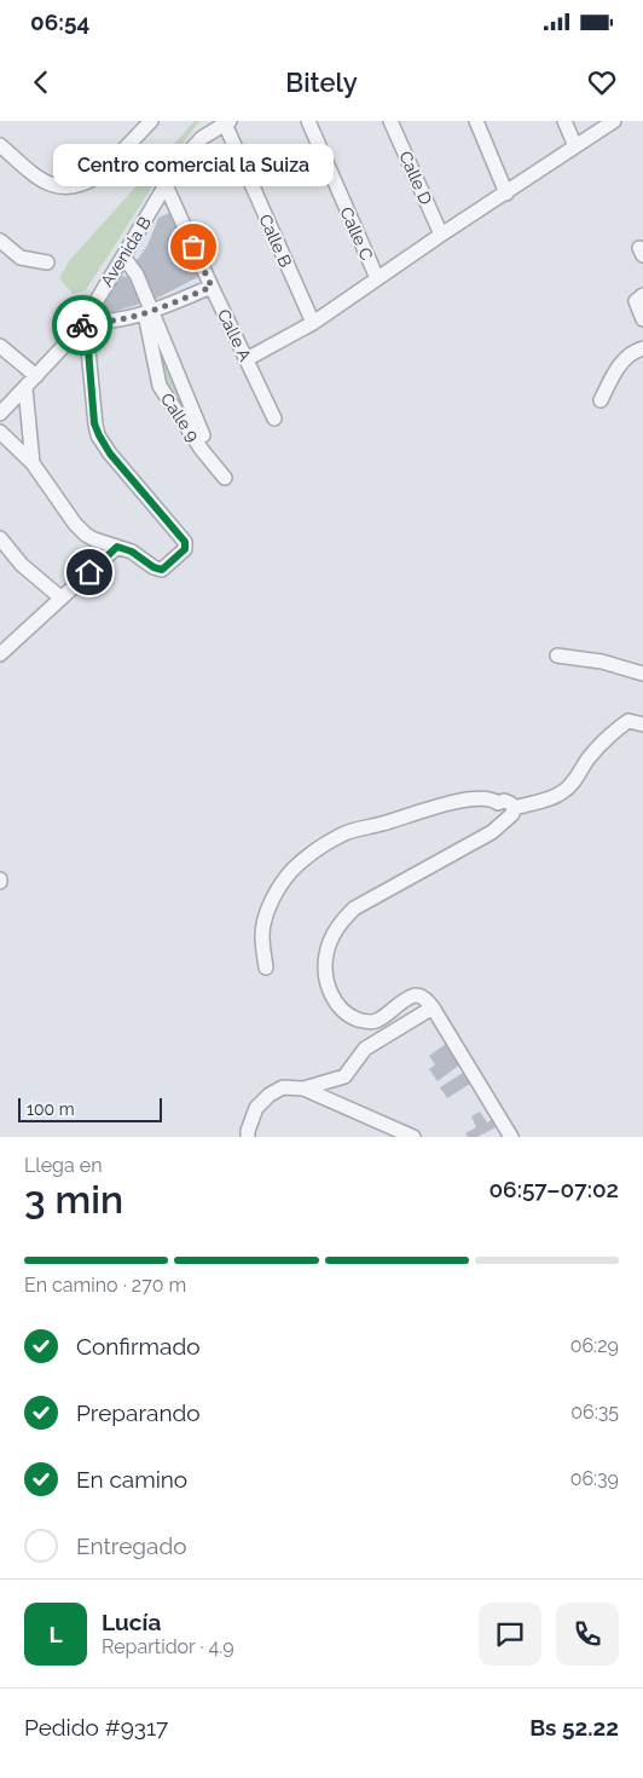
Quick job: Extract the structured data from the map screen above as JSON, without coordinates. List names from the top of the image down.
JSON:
{
  "streets": {
    "street": [
      "Calle D",
      "Calle C",
      "Calle B",
      "Avenida B",
      "Calle A",
      "Calle 9"
    ]
  },
  "crossings": [
    ["Calle B", "Avenida B"],
    ["Avenida B", "Calle A"]
  ],
  "places": ["Centro comercial la Suiza"],
  "scale_bar": "100 m",
  "page": {
    "status": "06:54",
    "header": "Bitely",
    "bubble": "Centro comercial la Suiza",
    "scale": "100 m",
    "heading": ["3 min", "Llega en", "06:57–07:02"],
    "panel": [
      "Lucía",
      "Repartidor · 4.9",
      "Pedido #9317",
      "Bs 52.22"
    ],
    "bar": "En camino · 270 m",
    "list": [
      ["Confirmado", "06:29"],
      ["Preparando", "06:35"],
      ["En camino", "06:39"],
      "Entregado"
    ],
    "round": "L"
  }
}
